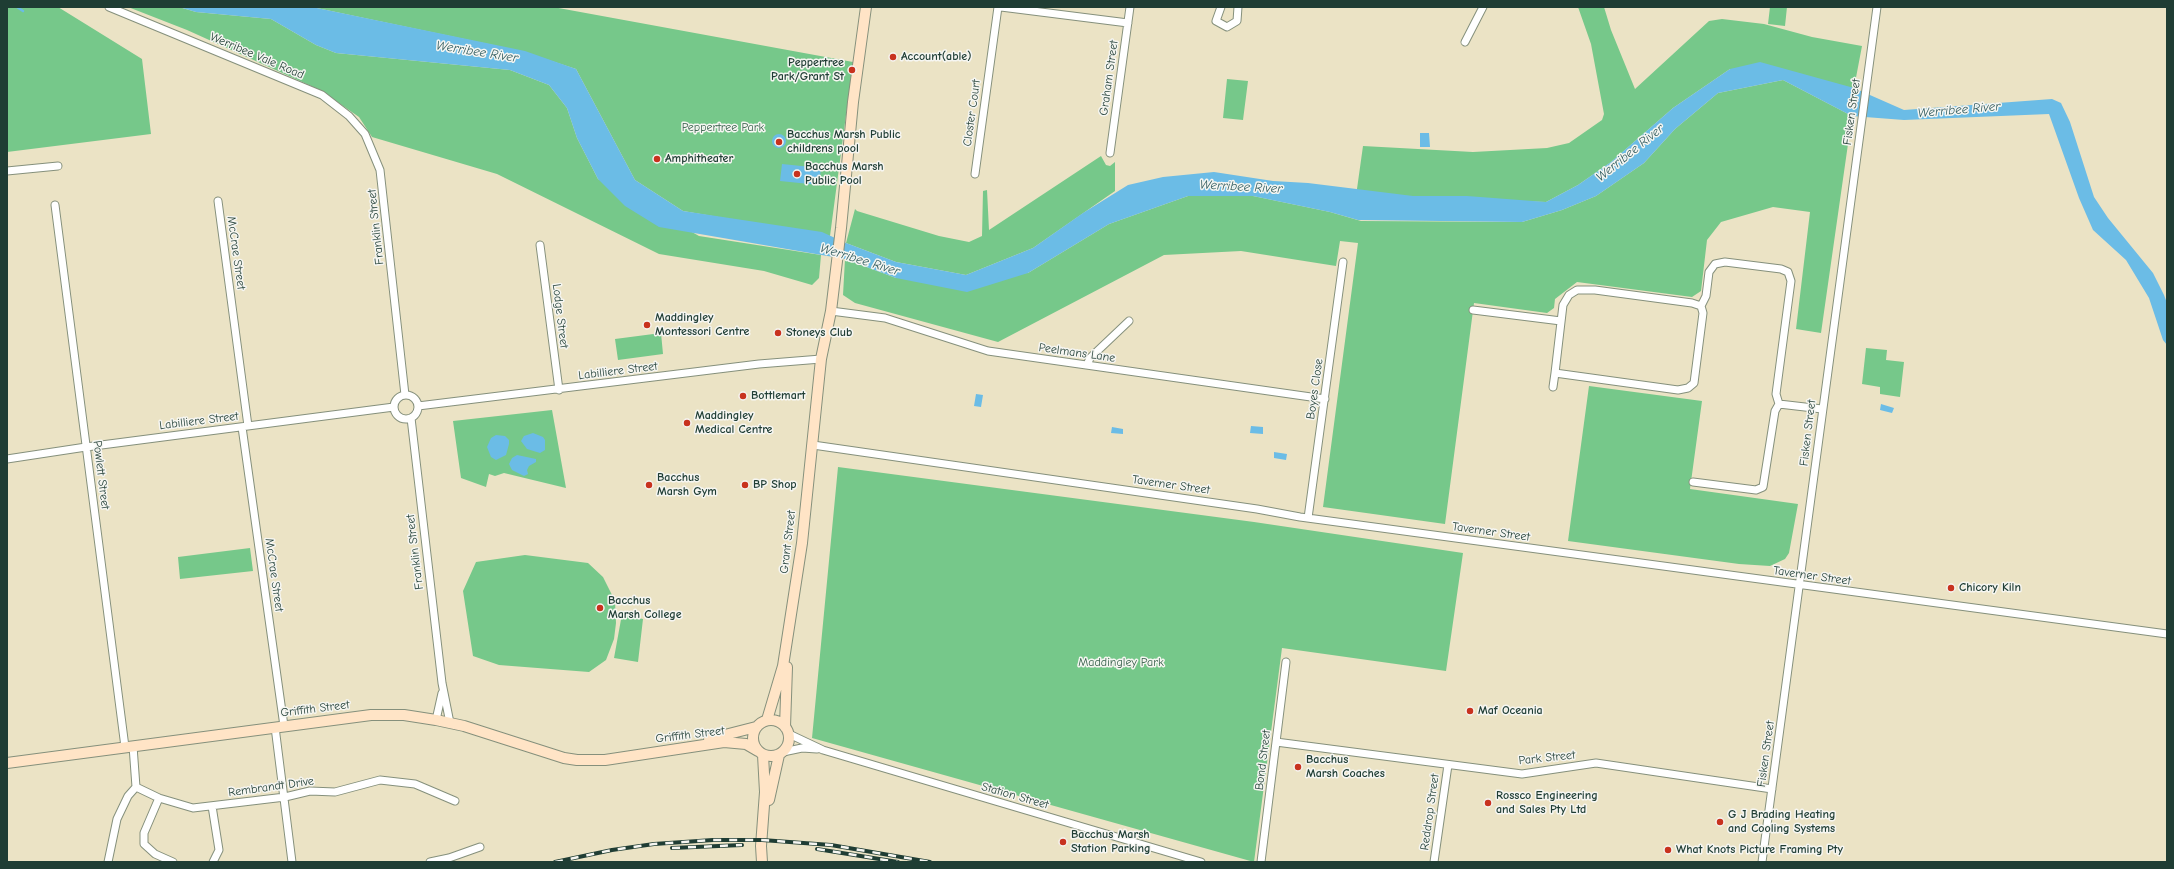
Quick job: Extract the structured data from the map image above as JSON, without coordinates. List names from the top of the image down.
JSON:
{
  "streets": {
    "main road": ["Grant Street", "Griffith Street"],
    "street": [
      "Werribee Vale Road",
      "Graham Street",
      "Fisken Street",
      "Closter Court",
      "Franklin Street",
      "McCrae Street",
      "Lodge Street",
      "Peelmans Lane",
      "Labilliere Street",
      "Boyes Close",
      "Powlett Street",
      "Taverner Street",
      "Park Street",
      "Bond Street",
      "Rembrandt Drive",
      "Station Street",
      "Reddrop Street"
    ]
  },
  "crossings": [
    ["Werribee Vale Road", "Franklin Street"],
    ["Fisken Street", "Taverner Street"],
    ["Fisken Street", "Park Street"],
    ["Franklin Street", "Labilliere Street"],
    ["Franklin Street", "Griffith Street"],
    ["McCrae Street", "Labilliere Street"],
    ["McCrae Street", "Griffith Street"],
    ["McCrae Street", "Rembrandt Drive"],
    ["Lodge Street", "Labilliere Street"],
    ["Peelmans Lane", "Boyes Close"],
    ["Peelmans Lane", "Grant Street"],
    ["Labilliere Street", "Powlett Street"],
    ["Labilliere Street", "Grant Street"],
    ["Boyes Close", "Taverner Street"],
    ["Powlett Street", "Griffith Street"],
    ["Powlett Street", "Rembrandt Drive"],
    ["Taverner Street", "Grant Street"],
    ["Grant Street", "Griffith Street"],
    ["Grant Street", "Station Street"],
    ["Griffith Street", "Station Street"],
    ["Park Street", "Bond Street"],
    ["Park Street", "Reddrop Street"]
  ],
  "water": ["Werribee River"],
  "parks": ["Peppertree Park", "Maddingley Park"],
  "places": [
    "Account(able)",
    "Peppertree Park/Grant St",
    "Bacchus Marsh Public childrens pool",
    "Amphitheater",
    "Bacchus Marsh Public Pool",
    "Maddingley Montessori Centre",
    "Stoneys Club",
    "Bottlemart",
    "Maddingley Medical Centre",
    "Bacchus Marsh Gym",
    "BP Shop",
    "Chicory Kiln",
    "Bacchus Marsh College",
    "Maf Oceania",
    "Bacchus Marsh Coaches",
    "Rossco Engineering and Sales Pty Ltd",
    "G J Brading Heating and Cooling Systems",
    "Bacchus Marsh Station Parking",
    "What Knots Picture Framing Pty"
  ]
}
